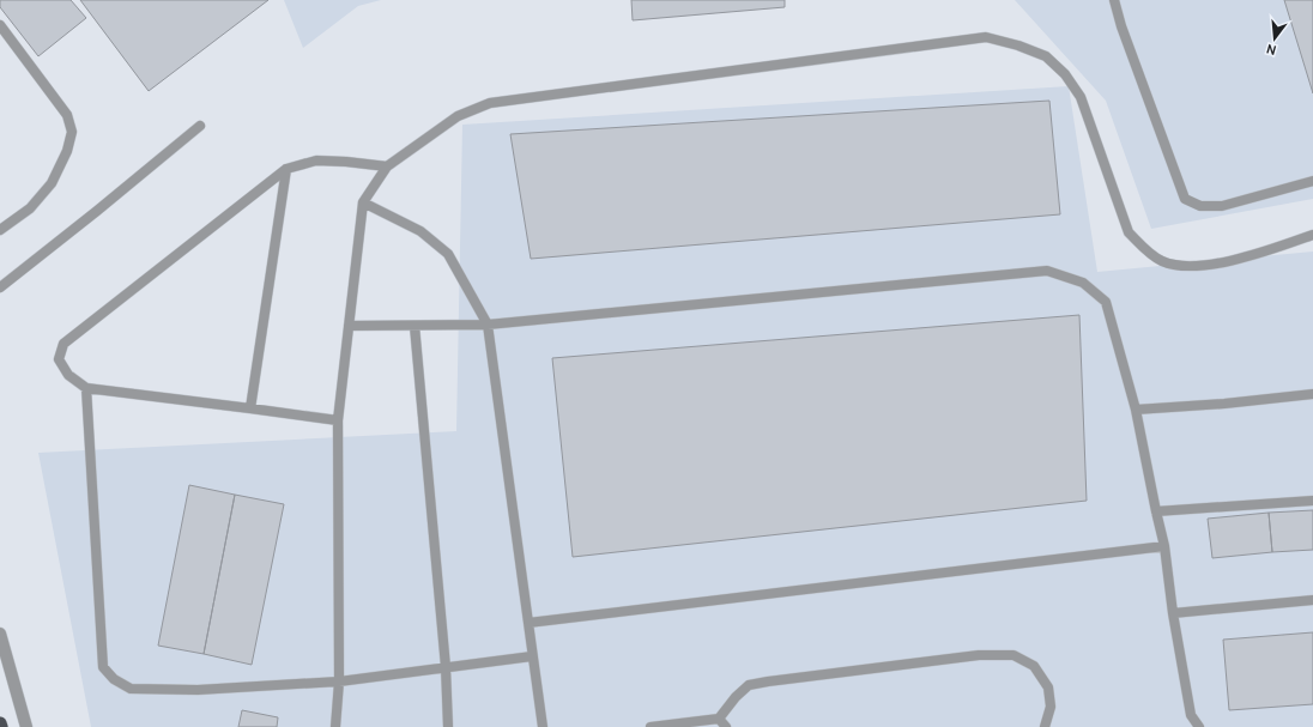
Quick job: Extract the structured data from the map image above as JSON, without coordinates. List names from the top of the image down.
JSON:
{
  "north": "bottom"
}
